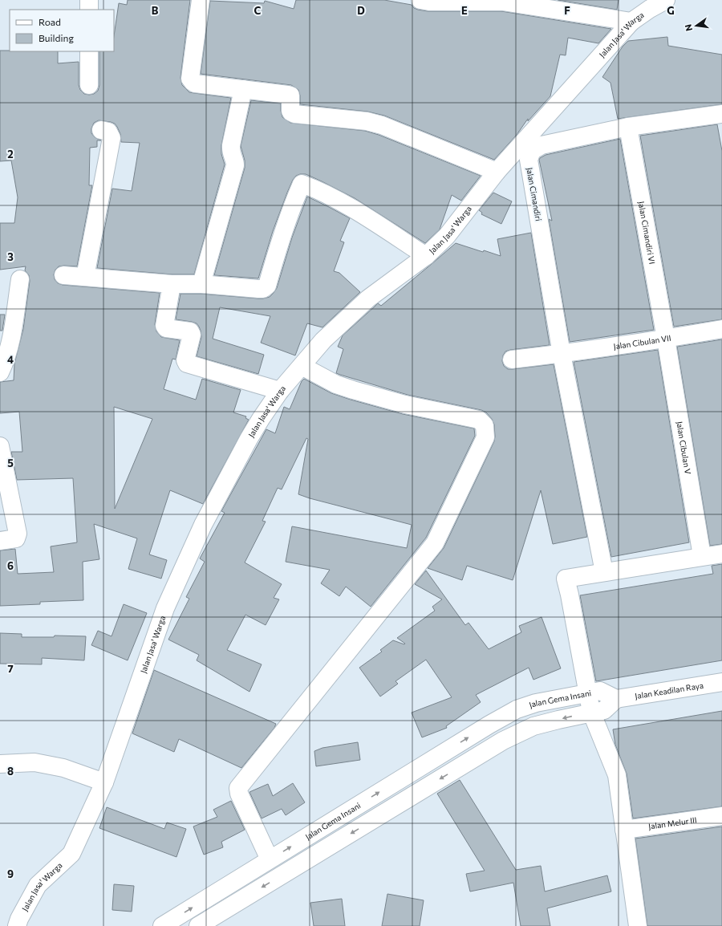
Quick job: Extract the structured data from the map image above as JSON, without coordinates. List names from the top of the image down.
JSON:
{
  "streets": {
    "street": [
      "Jalan Jasa' Warga",
      "Jalan Cimandiri",
      "Jalan Cimandiri VI",
      "Jalan Cibulan VII",
      "Jalan Cibulan V",
      "Jalan Keadilan Raya",
      "Jalan Gema Insani",
      "Jalan Melur III"
    ]
  },
  "crossings": [
    ["Jalan Cimandiri", "Jalan Cimandiri VI"],
    ["Jalan Cimandiri", "Jalan Cibulan VII"],
    ["Jalan Cimandiri VI", "Jalan Cibulan VII"],
    ["Jalan Cimandiri VI", "Jalan Cibulan V"],
    ["Jalan Cibulan VII", "Jalan Cibulan V"],
    ["Jalan Keadilan Raya", "Jalan Gema Insani"]
  ],
  "legend": ["Road", "Building"],
  "north": "left",
  "grid": {
    "columns": [
      "B",
      "C",
      "D",
      "E",
      "F",
      "G"
    ],
    "rows": [
      "2",
      "3",
      "4",
      "5",
      "6",
      "7",
      "8",
      "9"
    ]
  }
}
